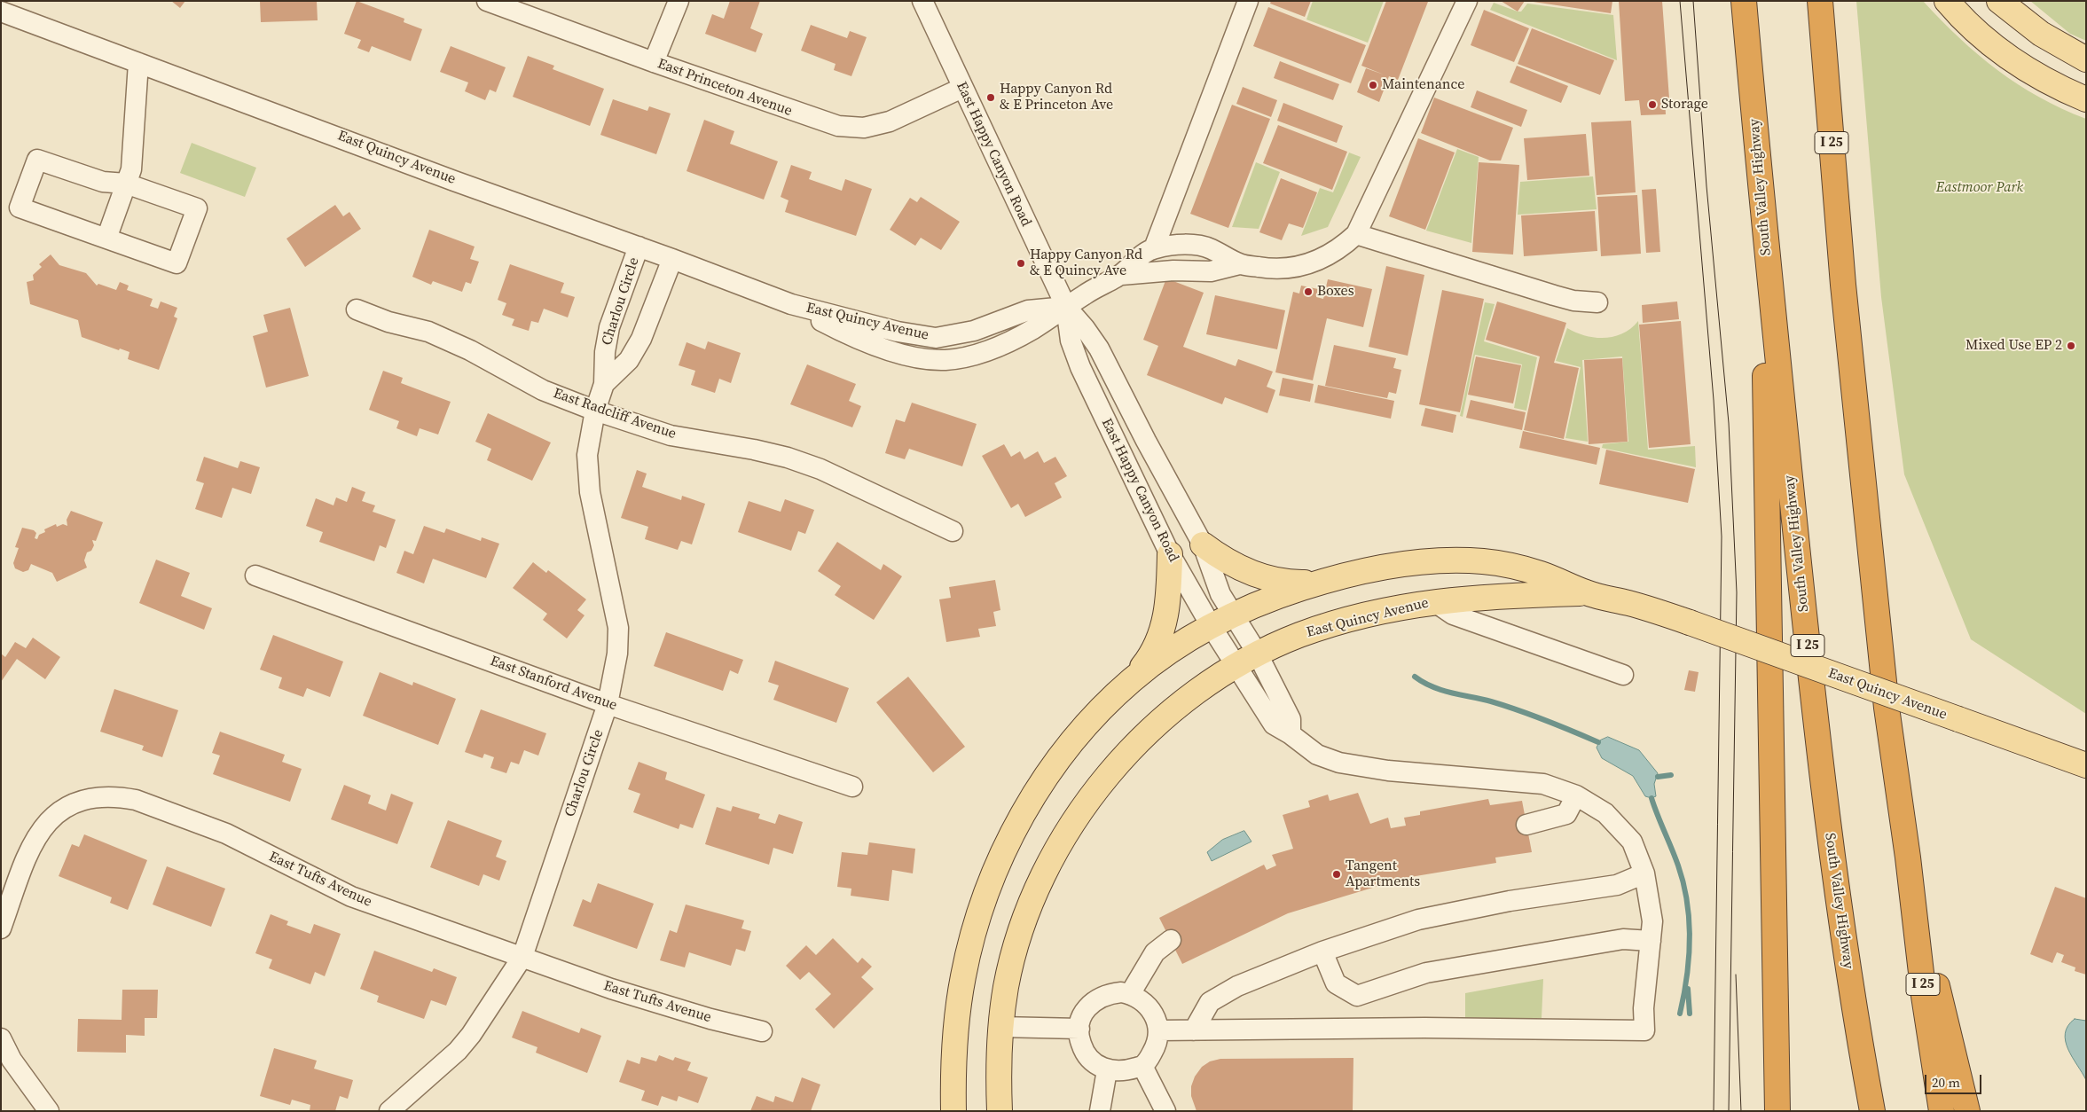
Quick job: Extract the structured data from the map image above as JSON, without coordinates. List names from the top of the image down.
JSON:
{
  "streets": {
    "highway": ["I 25", "South Valley Highway"],
    "main road": ["East Quincy Avenue"],
    "street": [
      "East Princeton Avenue",
      "East Happy Canyon Road",
      "Charlou Circle",
      "East Radcliff Avenue",
      "East Stanford Avenue",
      "East Tufts Avenue"
    ]
  },
  "crossings": [
    ["East Princeton Avenue", "East Happy Canyon Road"],
    ["East Happy Canyon Road", "East Quincy Avenue"],
    ["East Quincy Avenue", "Charlou Circle"],
    ["Charlou Circle", "East Radcliff Avenue"],
    ["Charlou Circle", "East Stanford Avenue"],
    ["Charlou Circle", "East Tufts Avenue"]
  ],
  "parks": ["Eastmoor Park"],
  "places": [
    "Maintenance",
    "Happy Canyon Rd & E Princeton Ave",
    "Storage",
    "Happy Canyon Rd & E Quincy Ave",
    "Boxes",
    "Mixed Use EP 2",
    "Tangent Apartments"
  ],
  "scale_bar": "20 m"
}
